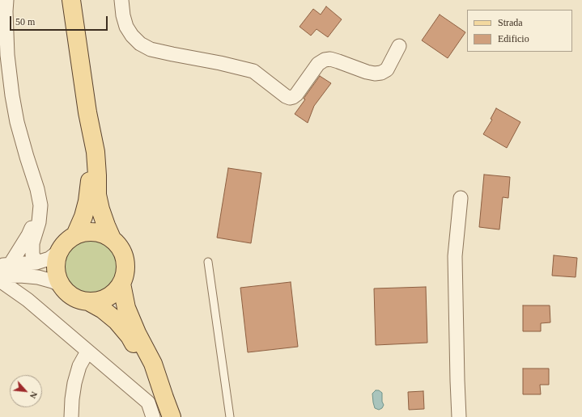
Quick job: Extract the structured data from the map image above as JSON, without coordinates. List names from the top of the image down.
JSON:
{
  "legend": ["Strada", "Edificio"],
  "scale_bar": "50 m",
  "north": "bottom right"
}
